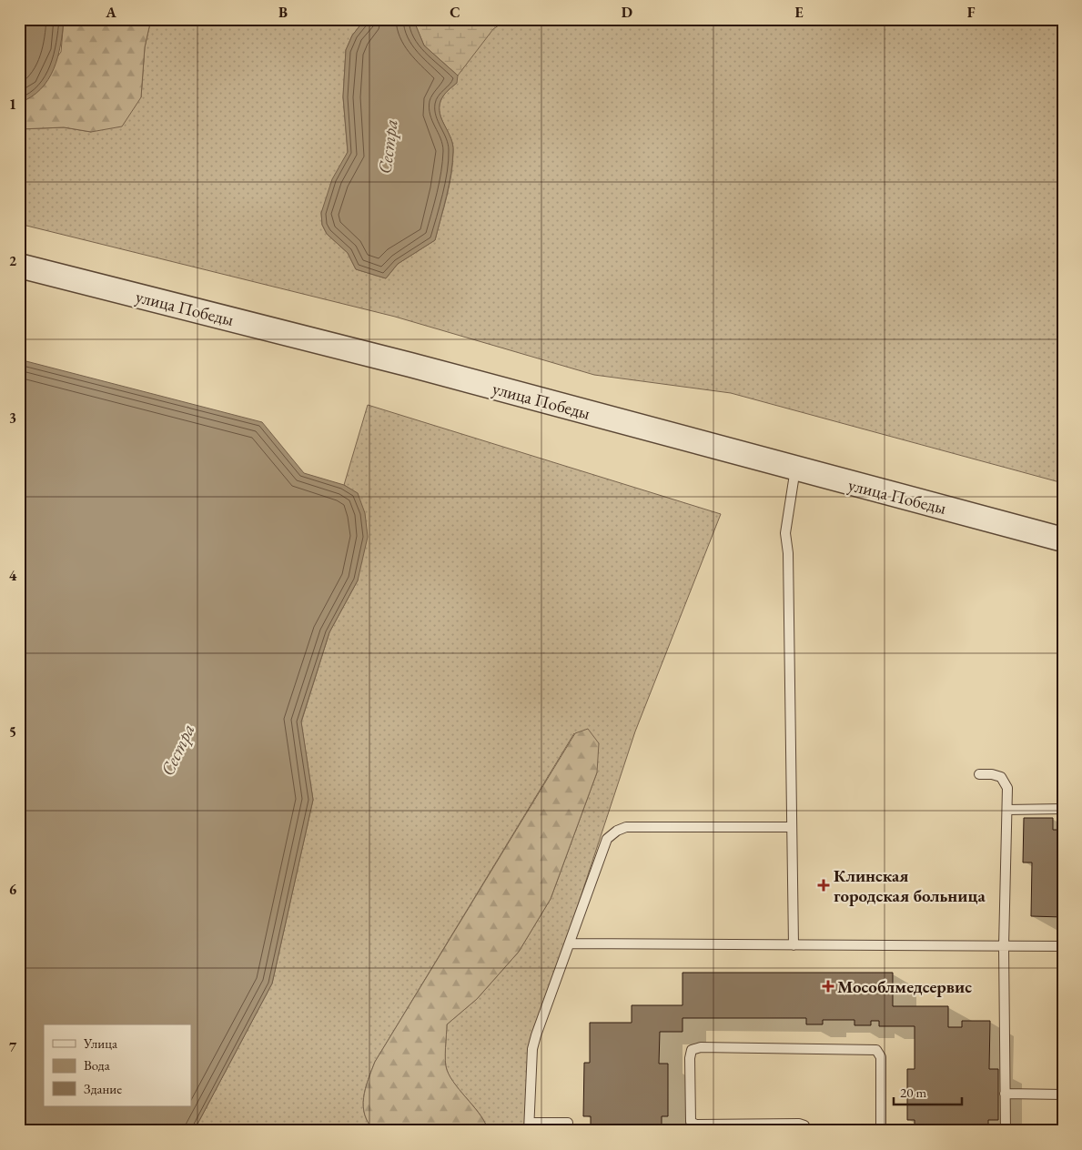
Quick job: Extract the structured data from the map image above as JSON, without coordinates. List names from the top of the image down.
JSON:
{
  "streets": {
    "street": ["улица Победы"]
  },
  "water": ["Сестра"],
  "places": {
    "health": ["Клинская городская больница", "Мособлмедсервис"]
  },
  "legend": ["Улица", "Вода", "Здание"],
  "scale_bar": "20 m",
  "grid": {
    "columns": [
      "A",
      "B",
      "C",
      "D",
      "E",
      "F"
    ],
    "rows": [
      "1",
      "2",
      "3",
      "4",
      "5",
      "6",
      "7"
    ]
  }
}
